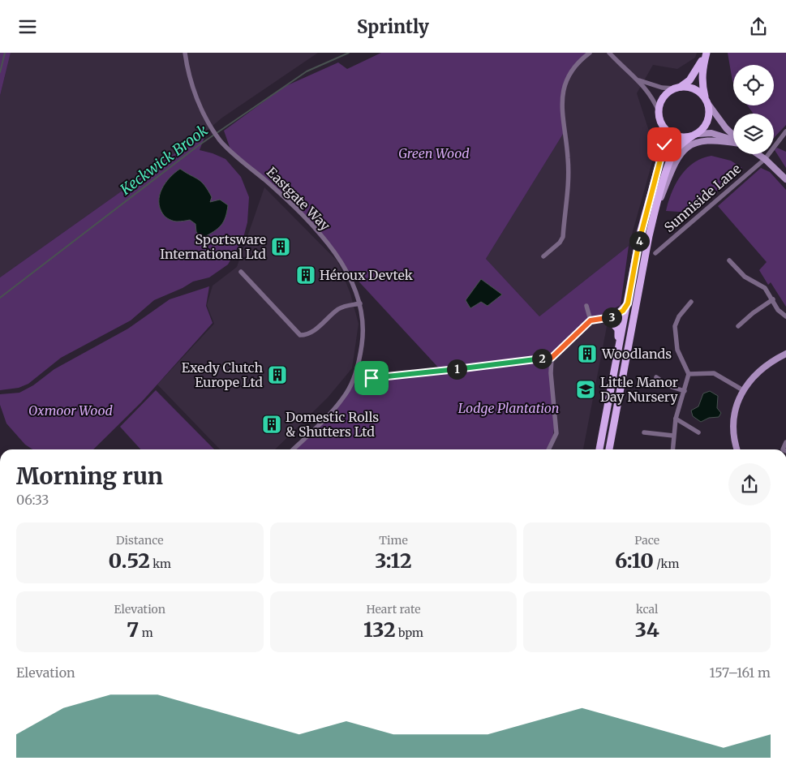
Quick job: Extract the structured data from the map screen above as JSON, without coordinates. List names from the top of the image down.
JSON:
{
  "streets": {
    "street": ["Sunniside Lane", "Eastgate Way"]
  },
  "water": ["Keckwick Brook"],
  "parks": ["Green Wood", "Lodge Plantation", "Oxmoor Wood"],
  "places": {
    "building": [
      "Sportsware International Ltd",
      "Héroux Devtek",
      "Woodlands",
      "Exedy Clutch Europe Ltd",
      "Domestic Rolls & Shutters Ltd"
    ],
    "school or university": ["Little Manor Day Nursery"]
  },
  "page": {
    "header": "Sprintly",
    "pins": [
      "4",
      "3",
      "2",
      "1"
    ],
    "heading": ["Morning run", "06:33"],
    "stats": [
      ["Distance", "0.52 km"],
      ["Time", "3:12"],
      ["Pace", "6:10 /km"],
      ["Elevation", "7 m"],
      ["Heart rate", "132 bpm"],
      ["kcal", "34"]
    ],
    "chart": ["Elevation", "157–161 m"]
  }
}
